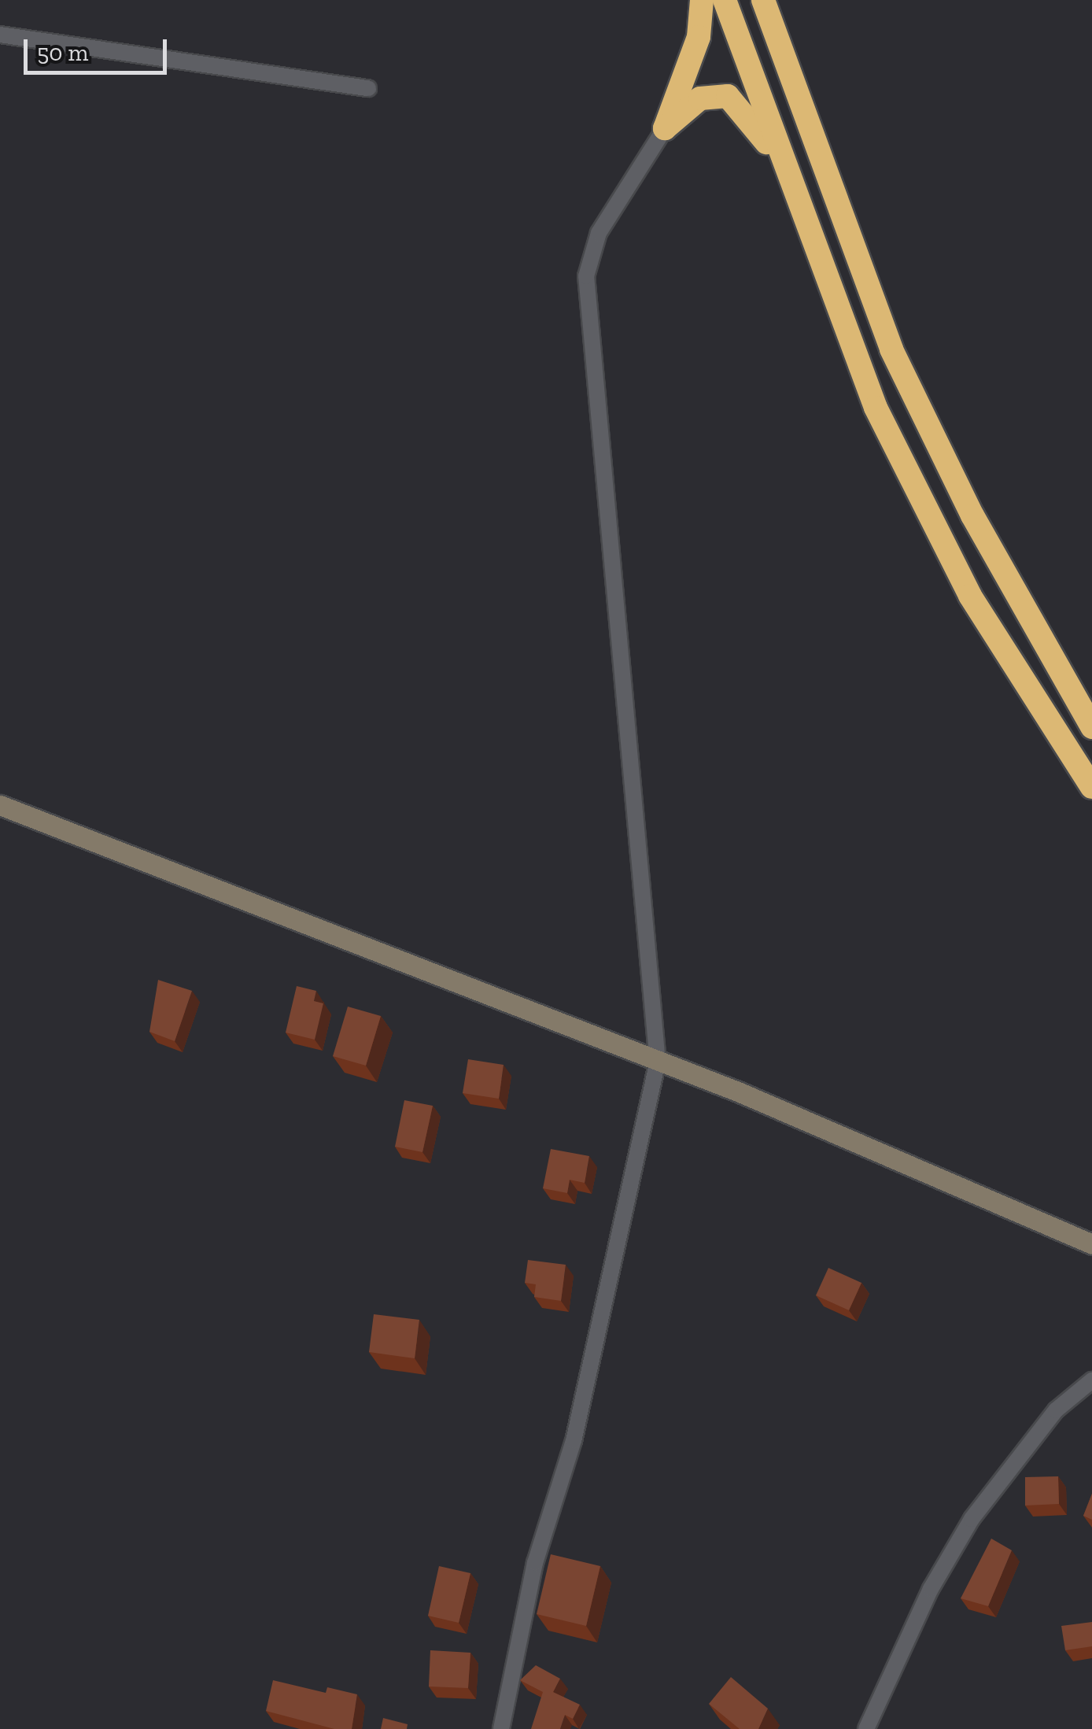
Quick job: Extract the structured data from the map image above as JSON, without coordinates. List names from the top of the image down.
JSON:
{
  "scale_bar": "50 m"
}
